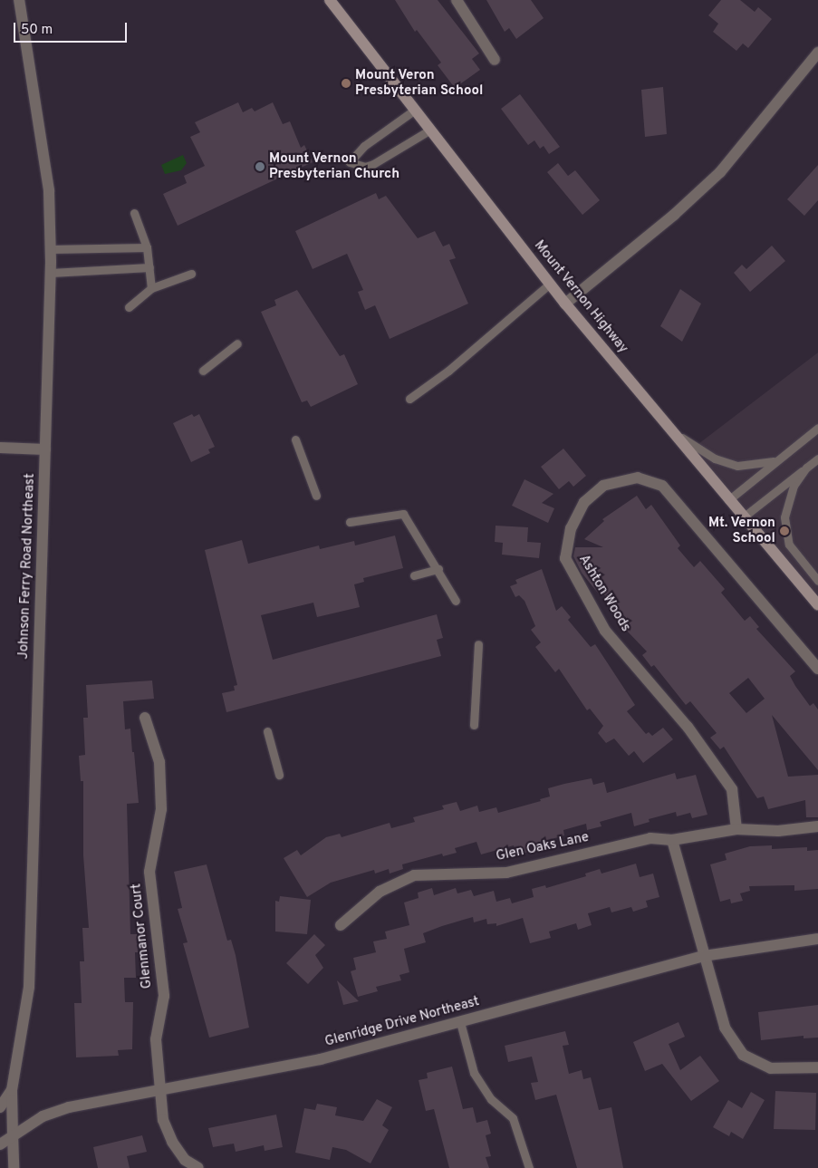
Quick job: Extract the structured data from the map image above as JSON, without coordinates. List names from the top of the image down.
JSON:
{
  "streets": {
    "main road": ["Mount Vernon Highway"],
    "street": [
      "Johnson Ferry Road Northeast",
      "Ashton Woods",
      "Glen Oaks Lane",
      "Glenmanor Court",
      "Glenridge Drive Northeast"
    ]
  },
  "crossings": [
    ["Johnson Ferry Road Northeast", "Glenridge Drive Northeast"],
    ["Ashton Woods", "Glen Oaks Lane"],
    ["Glenmanor Court", "Glenridge Drive Northeast"]
  ],
  "places": ["Mount Veron Presbyterian School", "Mount Vernon Presbyterian Church", "Mt. Vernon School"],
  "scale_bar": "50 m"
}
